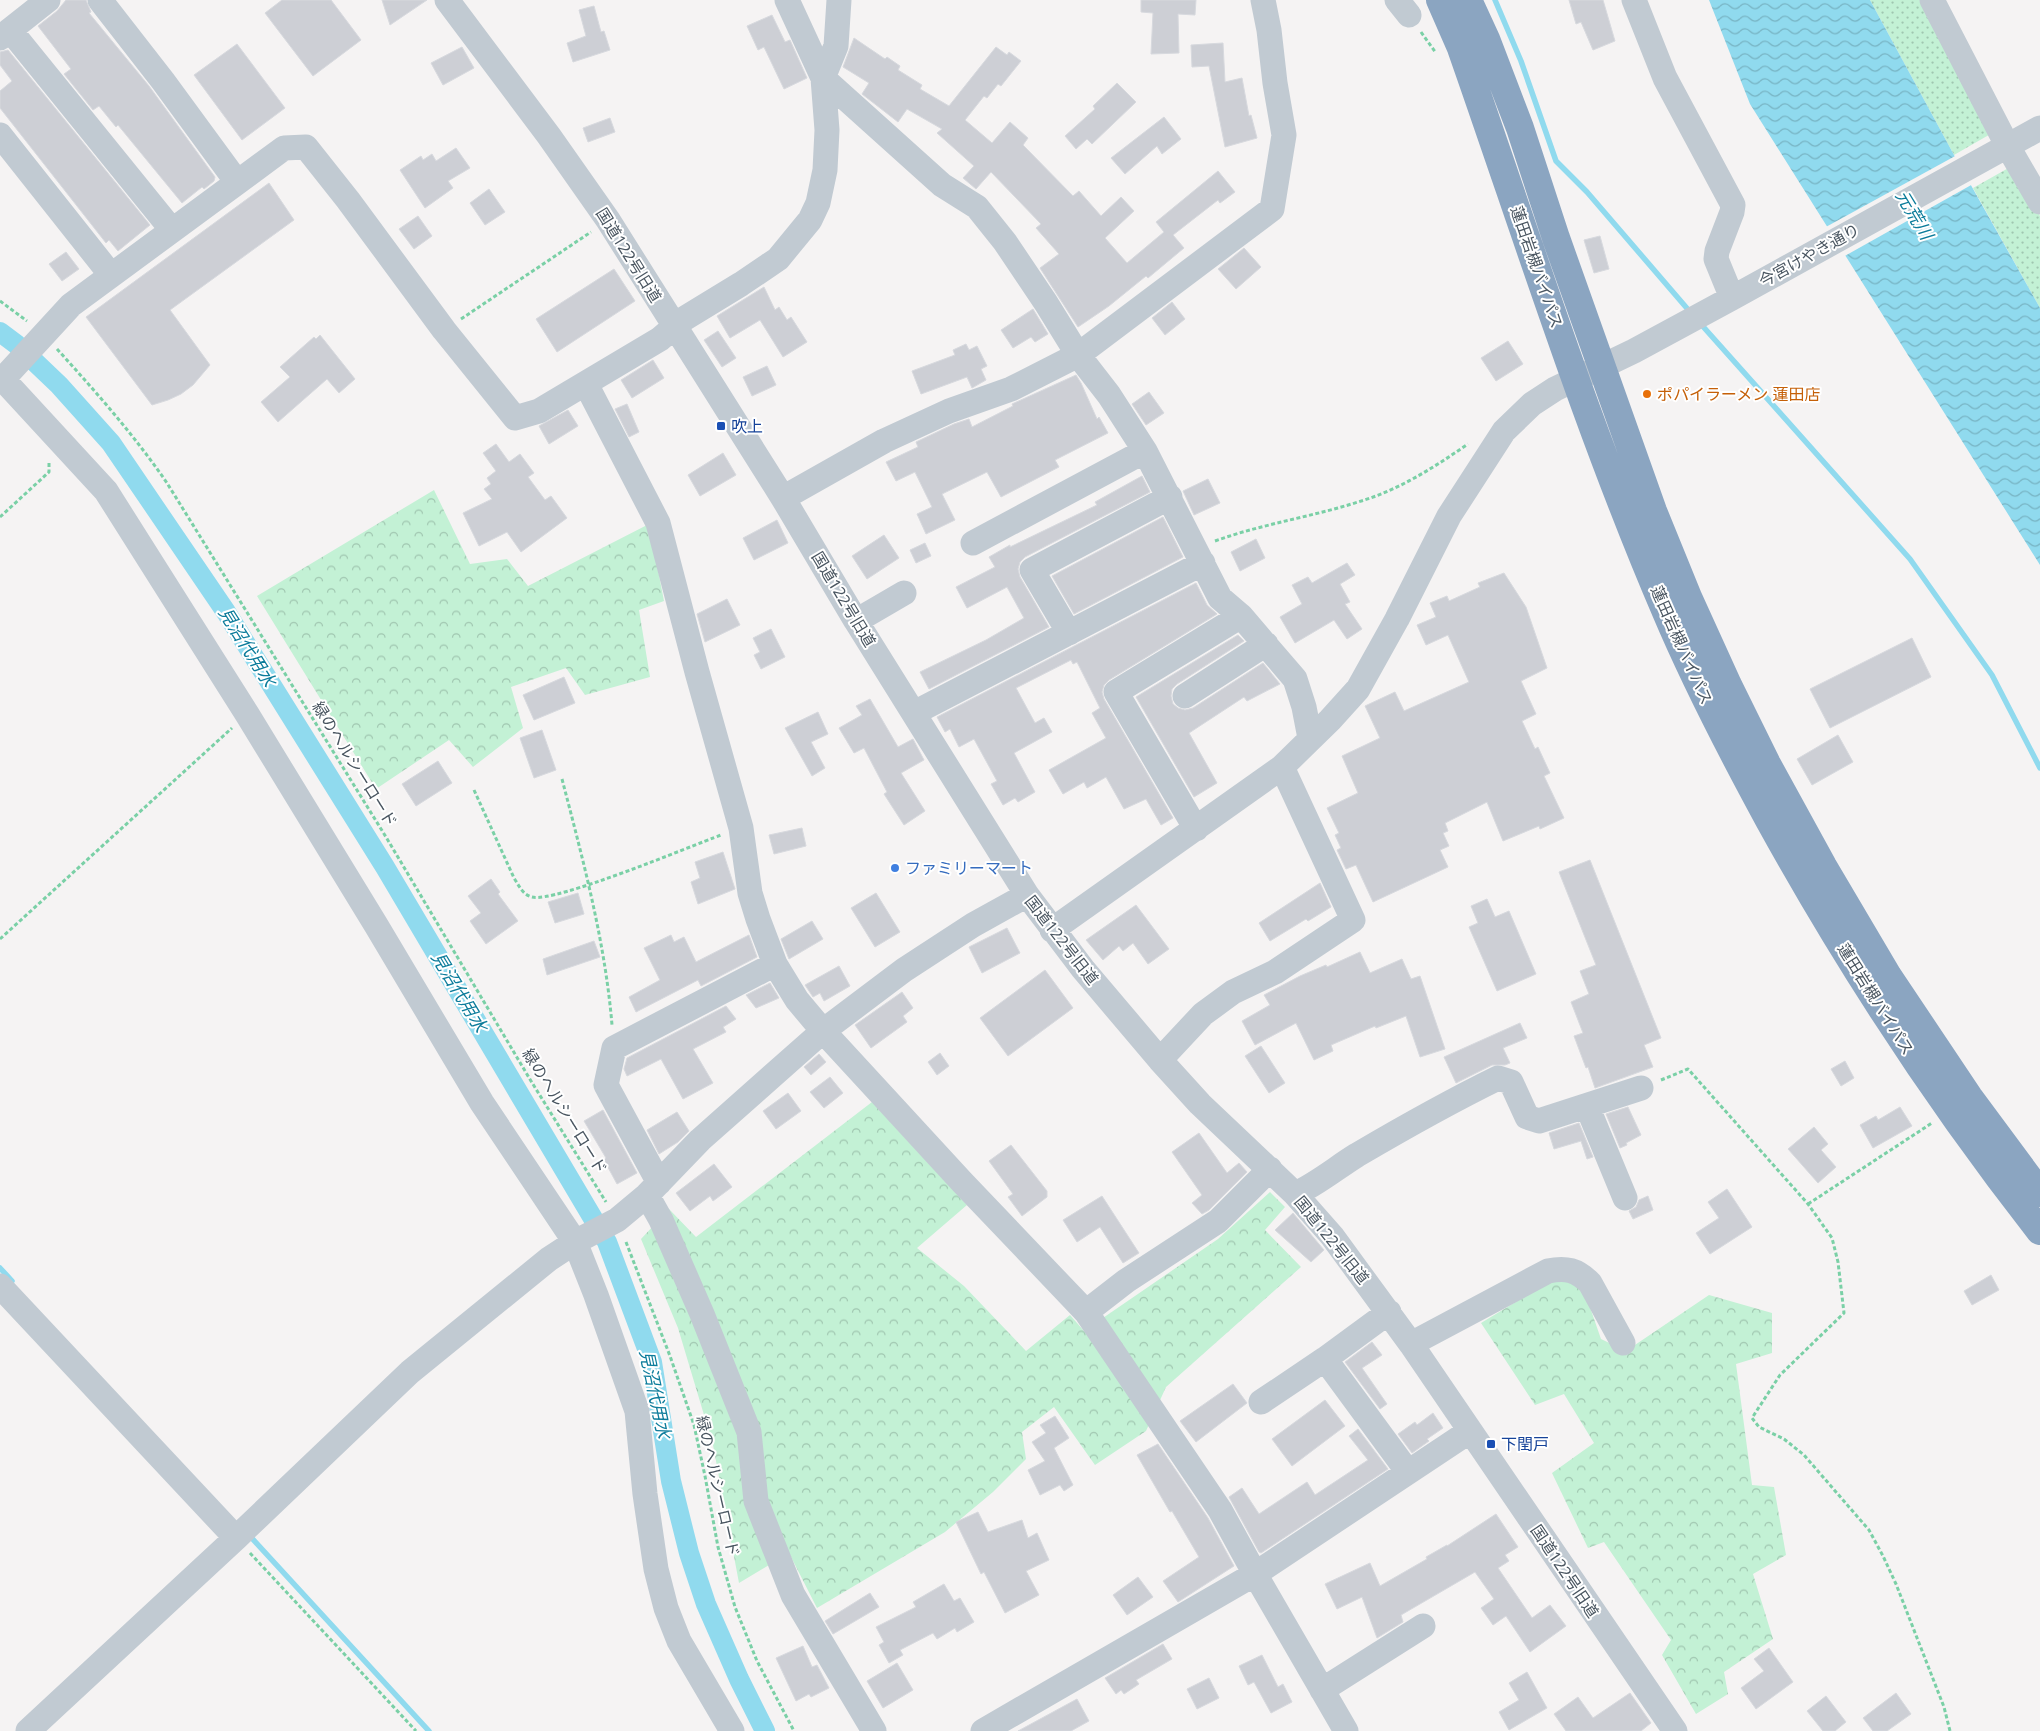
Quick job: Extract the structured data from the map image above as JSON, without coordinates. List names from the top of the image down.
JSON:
{
  "streets": {
    "highway": ["蓮田岩槻バイパス"],
    "street": ["国道122号旧道", "今宮けやき通り"],
    "path": ["緑のヘルシーロード"]
  },
  "crossings": [
    ["国道122号旧道", "今宮けやき通り"],
    ["今宮けやき通り", "蓮田岩槻バイパス"]
  ],
  "water": ["元荒川", "見沼代用水"],
  "places": {
    "other": ["ポパイラーメン 蓮田店", "ファミリーマート"],
    "transit": ["吹上", "下閏戸"]
  }
}
